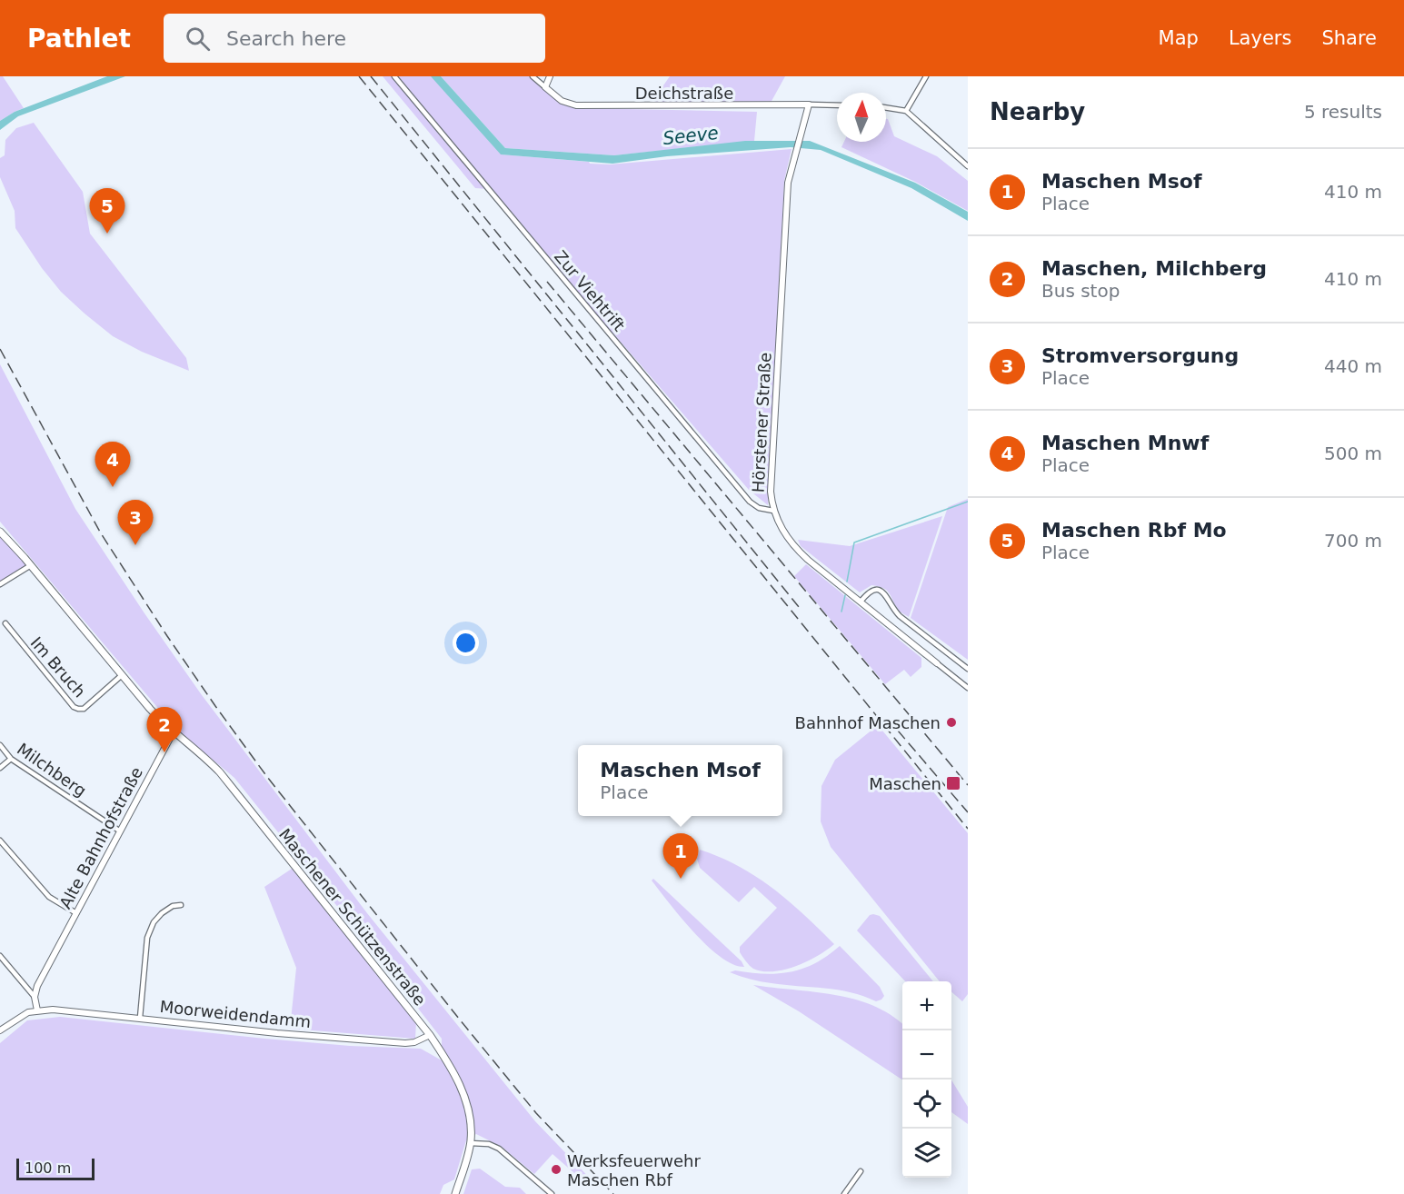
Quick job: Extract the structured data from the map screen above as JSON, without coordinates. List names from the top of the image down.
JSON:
{
  "streets": {
    "main road": ["Maschener Schützenstraße"],
    "street": [
      "Deichstraße",
      "Zur Viehtrift",
      "Hörstener Straße",
      "Im Bruch",
      "Milchberg",
      "Alte Bahnhofstraße",
      "Moorweidendamm"
    ]
  },
  "crossings": [
    ["Deichstraße", "Hörstener Straße"],
    ["Zur Viehtrift", "Hörstener Straße"],
    ["Milchberg", "Alte Bahnhofstraße"],
    ["Alte Bahnhofstraße", "Maschener Schützenstraße"],
    ["Maschener Schützenstraße", "Moorweidendamm"]
  ],
  "water": ["Seeve"],
  "places": {
    "other": ["Bahnhof Maschen", "Werksfeuerwehr Maschen Rbf"],
    "transit": ["Maschen"]
  },
  "scale_bar": "100 m",
  "north": "top",
  "page": {
    "header": "Pathlet",
    "search": "Search here",
    "nav": ["Map", "Layers", "Share"],
    "heading": ["Nearby", "5 results"],
    "list": [
      {
        "mark": "1",
        "name": "Maschen Msof",
        "note": "Place",
        "value": "410 m"
      },
      {
        "mark": "2",
        "name": "Maschen, Milchberg",
        "note": "Bus stop",
        "value": "410 m"
      },
      {
        "mark": "3",
        "name": "Stromversorgung",
        "note": "Place",
        "value": "440 m"
      },
      {
        "mark": "4",
        "name": "Maschen Mnwf",
        "note": "Place",
        "value": "500 m"
      },
      {
        "mark": "5",
        "name": "Maschen Rbf Mo",
        "note": "Place",
        "value": "700 m"
      }
    ],
    "pins": [
      "5",
      "4",
      "3",
      "2",
      "1"
    ],
    "popup": ["Maschen Msof", "Place"],
    "map_buttons": ["+", "−"],
    "scale": "100 m"
  }
}
